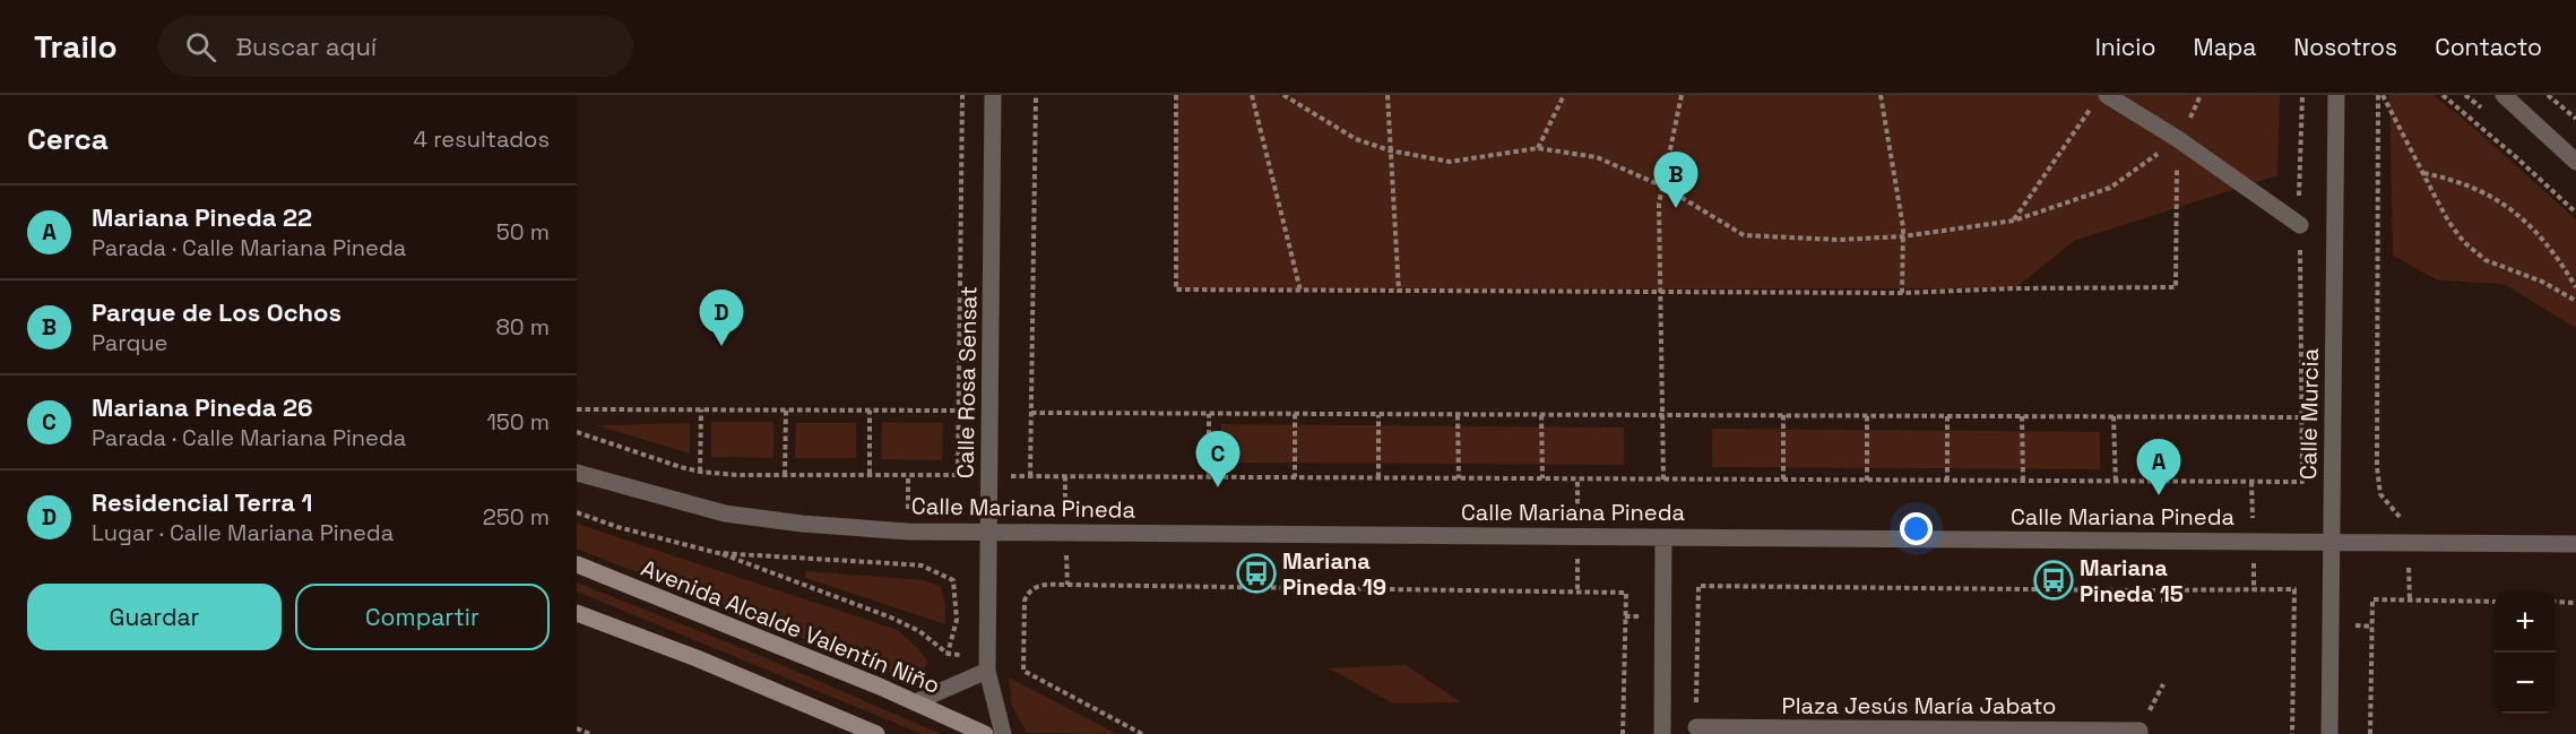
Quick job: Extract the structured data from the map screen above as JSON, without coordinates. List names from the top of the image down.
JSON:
{
  "streets": {
    "main road": ["Avenida Alcalde Valentín Niño"],
    "street": [
      "Calle Rosa Sensat",
      "Calle Murcia",
      "Calle Mariana Pineda",
      "Plaza Jesús María Jabato"
    ]
  },
  "crossings": [
    ["Calle Rosa Sensat", "Calle Mariana Pineda"],
    ["Calle Murcia", "Calle Mariana Pineda"]
  ],
  "places": {
    "bus stop": ["Mariana Pineda 19", "Mariana Pineda 15"]
  },
  "page": {
    "header": "Trailo",
    "search": "Buscar aquí",
    "nav": [
      "Inicio",
      "Mapa",
      "Nosotros",
      "Contacto"
    ],
    "heading": ["Cerca", "4 resultados"],
    "pins": [
      "B",
      "D",
      "C",
      "A"
    ],
    "list": [
      {
        "mark": "A",
        "name": "Mariana Pineda 22",
        "note": "Parada · Calle Mariana Pineda",
        "value": "50 m"
      },
      {
        "mark": "B",
        "name": "Parque de Los Ochos",
        "note": "Parque",
        "value": "80 m"
      },
      {
        "mark": "C",
        "name": "Mariana Pineda 26",
        "note": "Parada · Calle Mariana Pineda",
        "value": "150 m"
      },
      {
        "mark": "D",
        "name": "Residencial Terra 1",
        "note": "Lugar · Calle Mariana Pineda",
        "value": "250 m"
      }
    ],
    "buttons": ["Guardar", "Compartir"],
    "map_buttons": ["+", "−"]
  }
}
